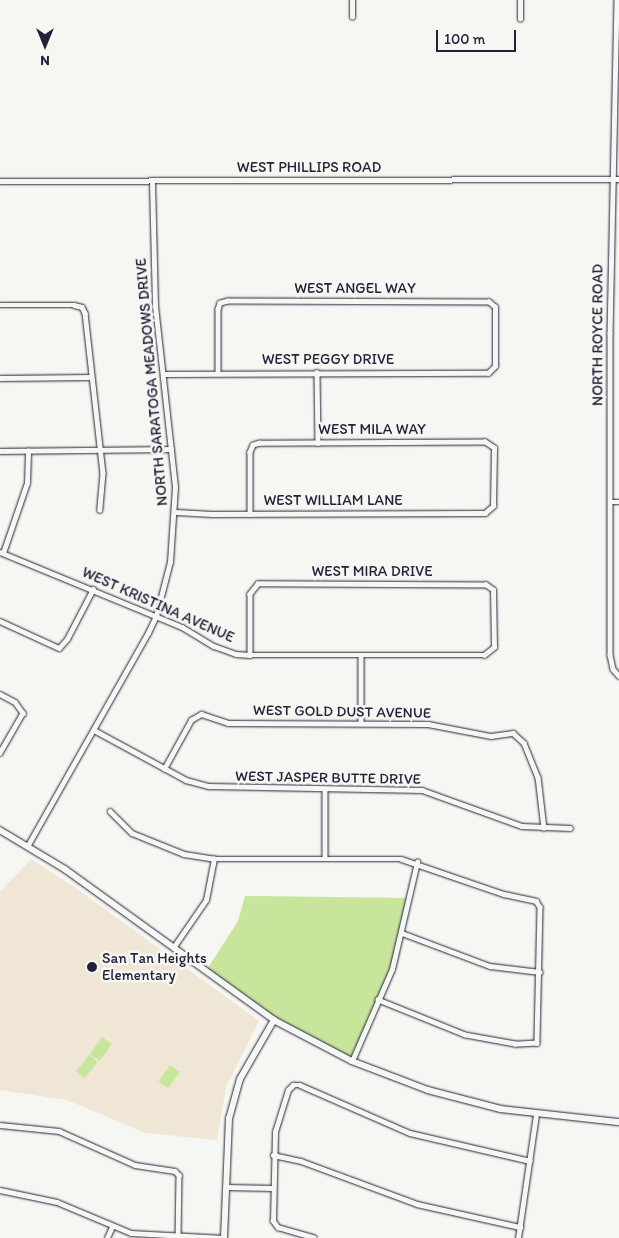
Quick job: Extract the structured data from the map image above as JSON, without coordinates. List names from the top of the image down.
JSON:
{
  "streets": {
    "street": [
      "WEST PHILLIPS ROAD",
      "WEST ANGEL WAY",
      "NORTH ROYCE ROAD",
      "WEST PEGGY DRIVE",
      "NORTH SARATOGA MEADOWS DRIVE",
      "WEST MILA WAY",
      "WEST WILLIAM LANE",
      "WEST MIRA DRIVE",
      "WEST KRISTINA AVENUE",
      "WEST GOLD DUST AVENUE",
      "WEST JASPER BUTTE DRIVE"
    ]
  },
  "crossings": [
    ["WEST PHILLIPS ROAD", "NORTH ROYCE ROAD"],
    ["WEST PHILLIPS ROAD", "NORTH SARATOGA MEADOWS DRIVE"],
    ["WEST ANGEL WAY", "WEST PEGGY DRIVE"],
    ["WEST PEGGY DRIVE", "NORTH SARATOGA MEADOWS DRIVE"],
    ["NORTH SARATOGA MEADOWS DRIVE", "WEST WILLIAM LANE"],
    ["NORTH SARATOGA MEADOWS DRIVE", "WEST KRISTINA AVENUE"],
    ["NORTH SARATOGA MEADOWS DRIVE", "WEST JASPER BUTTE DRIVE"],
    ["WEST MILA WAY", "WEST WILLIAM LANE"],
    ["WEST MIRA DRIVE", "WEST KRISTINA AVENUE"],
    ["WEST GOLD DUST AVENUE", "WEST JASPER BUTTE DRIVE"]
  ],
  "places": ["San Tan Heights Elementary"],
  "scale_bar": "100 m",
  "north": "bottom"
}
